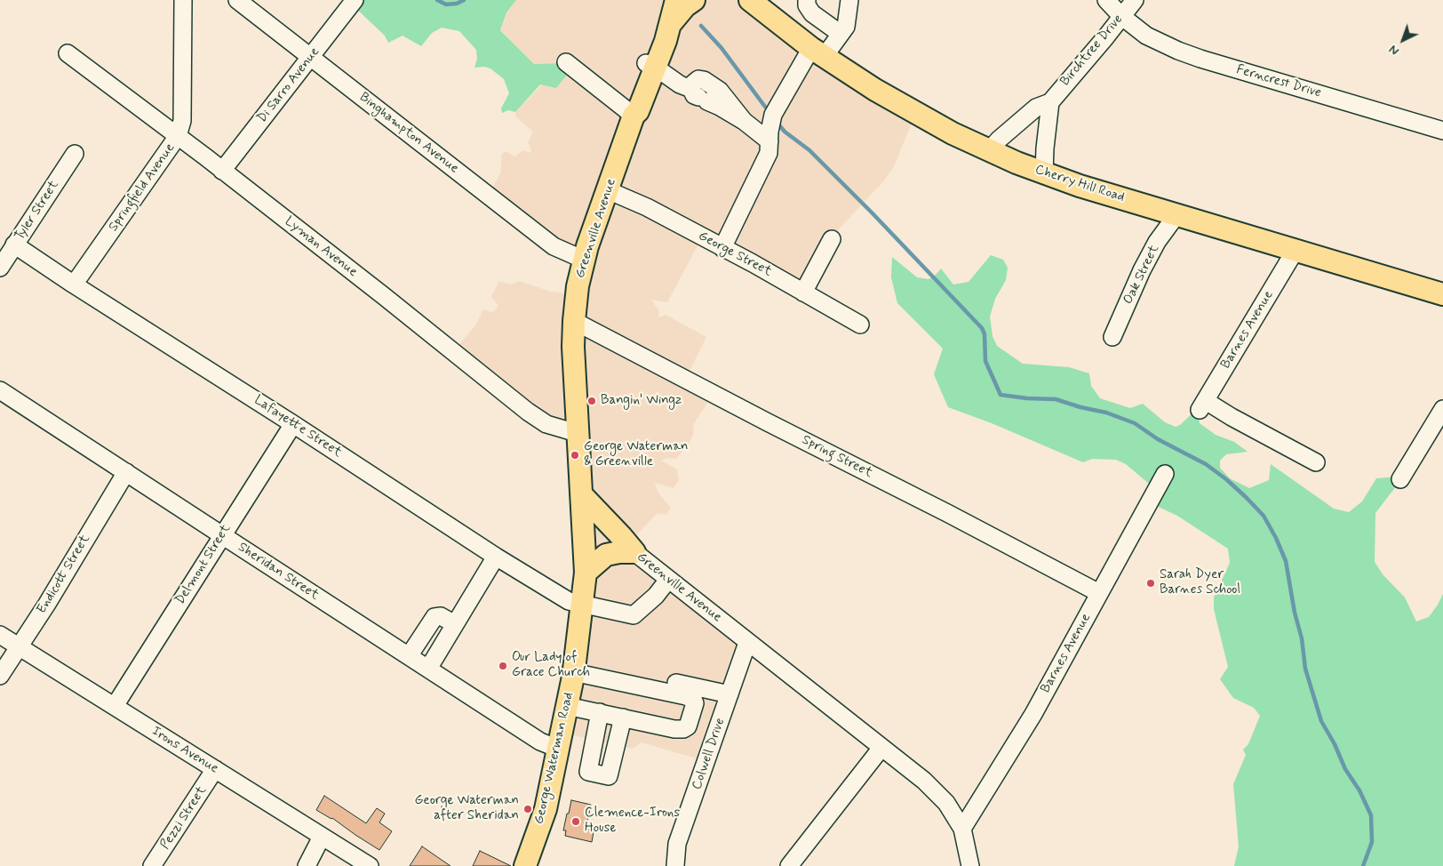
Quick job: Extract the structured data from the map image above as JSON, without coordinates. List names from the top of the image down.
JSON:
{
  "streets": {
    "main road": ["Cherry Hill Road", "Greenville Avenue", "George Waterman Road"],
    "street": [
      "Birchtree Drive",
      "Ferncrest Drive",
      "Di Sarro Avenue",
      "Binghampton Avenue",
      "Springfield Avenue",
      "Tyler Street",
      "Lyman Avenue",
      "George Street",
      "Oak Street",
      "Barnes Avenue",
      "Lafayette Street",
      "Spring Street",
      "Delmont Street",
      "Sheridan Street",
      "Endicott Street",
      "Irons Avenue",
      "Colwell Drive",
      "Pezzi Street"
    ]
  },
  "crossings": [
    ["Birchtree Drive", "Ferncrest Drive"],
    ["Birchtree Drive", "Cherry Hill Road"],
    ["Di Sarro Avenue", "Binghampton Avenue"],
    ["Di Sarro Avenue", "Lyman Avenue"],
    ["Binghampton Avenue", "Greenville Avenue"],
    ["Cherry Hill Road", "Oak Street"],
    ["Cherry Hill Road", "Barnes Avenue"],
    ["Springfield Avenue", "Lyman Avenue"],
    ["Springfield Avenue", "Lafayette Street"],
    ["Tyler Street", "Lafayette Street"],
    ["Greenville Avenue", "Lyman Avenue"],
    ["Greenville Avenue", "George Street"],
    ["Greenville Avenue", "Barnes Avenue"],
    ["Greenville Avenue", "Lafayette Street"],
    ["Greenville Avenue", "Spring Street"],
    ["Greenville Avenue", "Colwell Drive"],
    ["Greenville Avenue", "George Waterman Road"],
    ["Barnes Avenue", "Spring Street"],
    ["Lafayette Street", "Delmont Street"],
    ["Lafayette Street", "George Waterman Road"],
    ["Delmont Street", "Sheridan Street"],
    ["Delmont Street", "Irons Avenue"],
    ["Sheridan Street", "Endicott Street"],
    ["Sheridan Street", "George Waterman Road"],
    ["Endicott Street", "Irons Avenue"],
    ["Irons Avenue", "Pezzi Street"]
  ],
  "places": [
    "Bangin' Wingz",
    "George Waterman & Greenville",
    "Sarah Dyer Barnes School",
    "Our Lady of Grace Church",
    "George Waterman after Sheridan",
    "Clemence-Irons House"
  ],
  "north": "bottom left"
}
